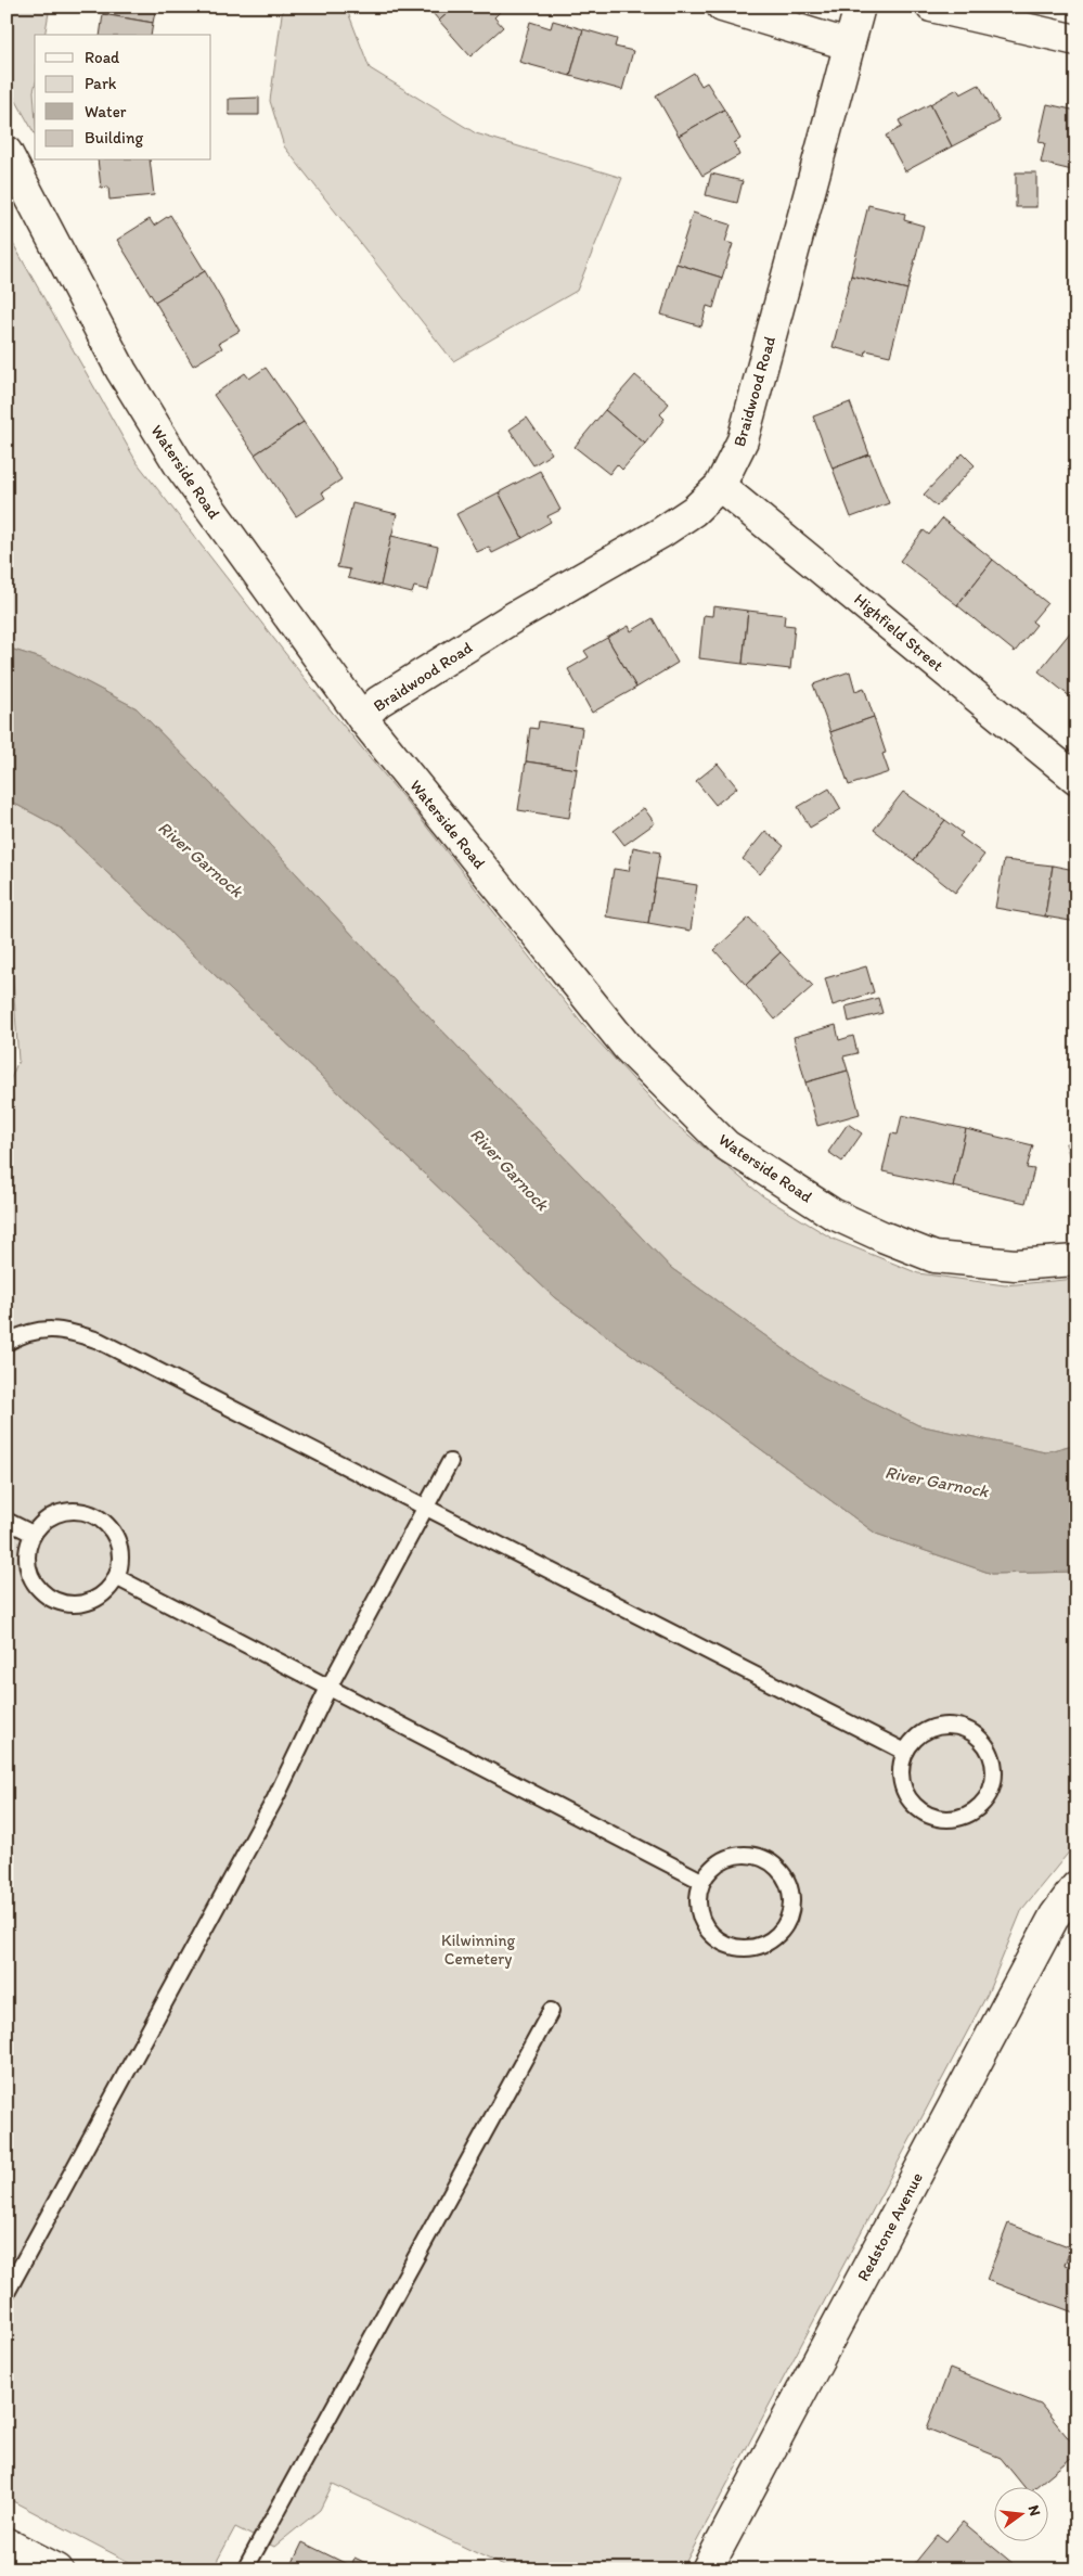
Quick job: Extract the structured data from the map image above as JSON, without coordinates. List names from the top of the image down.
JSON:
{
  "streets": {
    "street": [
      "Braidwood Road",
      "Waterside Road",
      "Highfield Street",
      "Redstone Avenue"
    ]
  },
  "crossings": [
    ["Braidwood Road", "Waterside Road"],
    ["Braidwood Road", "Highfield Street"]
  ],
  "water": ["River Garnock"],
  "parks": ["Kilwinning Cemetery"],
  "legend": [
    "Road",
    "Park",
    "Water",
    "Building"
  ],
  "north": "right"
}
